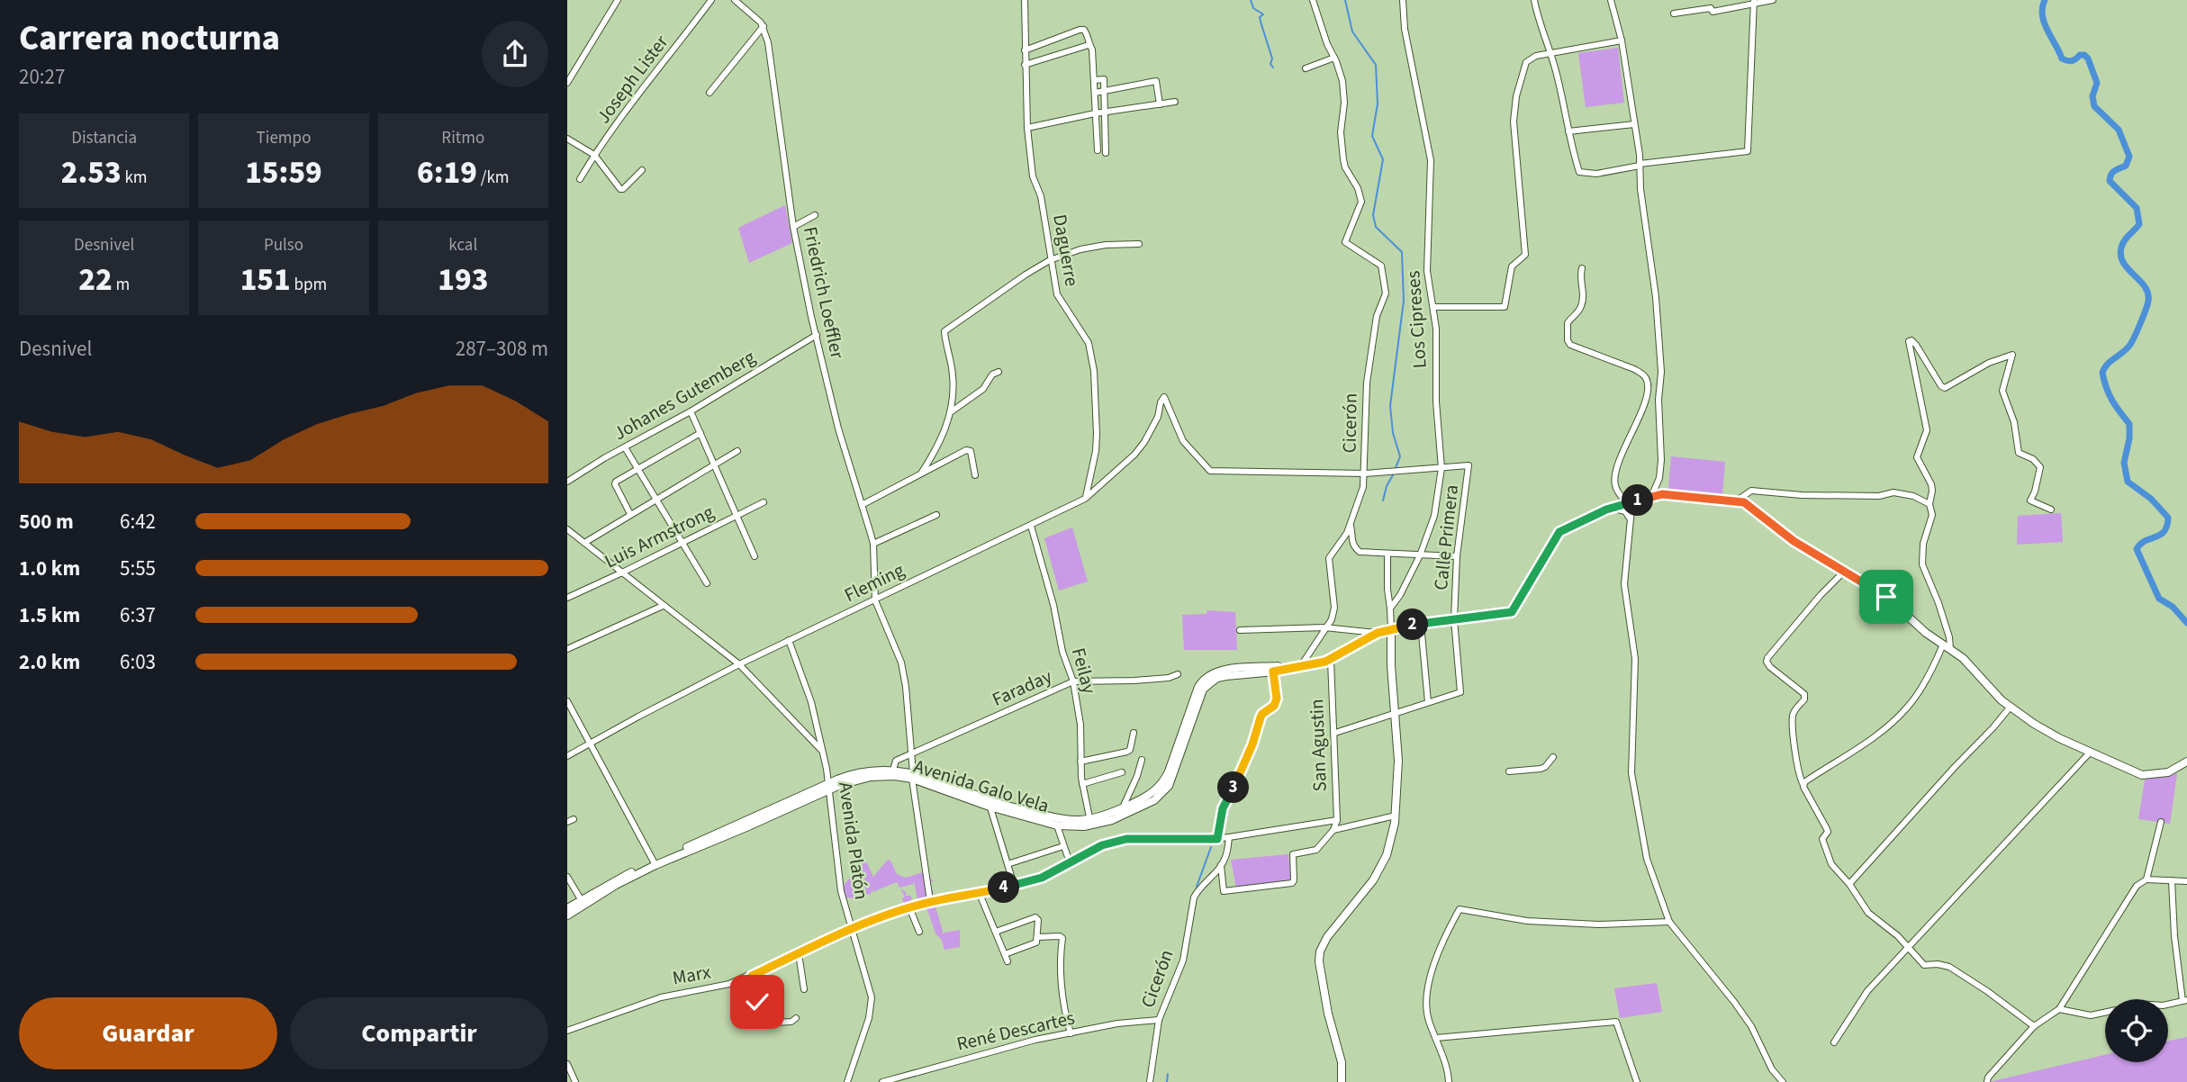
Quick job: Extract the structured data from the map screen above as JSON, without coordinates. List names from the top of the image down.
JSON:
{
  "streets": {
    "main road": ["Avenida Galo Vela"],
    "street": [
      "Joseph Lister",
      "Daguerre",
      "Friedrich Loeffler",
      "Los Cipreses",
      "Johanes Gutemberg",
      "Cicerón",
      "Luis Armstrong",
      "Calle Primera",
      "Fleming",
      "Feilay",
      "Faraday",
      "San Agustin",
      "Avenida Platón",
      "Marx",
      "René Descartes"
    ]
  },
  "crossings": [
    ["Daguerre", "Fleming"],
    ["Friedrich Loeffler", "Johanes Gutemberg"],
    ["Friedrich Loeffler", "Fleming"],
    ["Los Cipreses", "Calle Primera"],
    ["Cicerón", "Fleming"],
    ["Cicerón", "Avenida Galo Vela"],
    ["Cicerón", "René Descartes"],
    ["Calle Primera", "Avenida Galo Vela"],
    ["Fleming", "Feilay"],
    ["Fleming", "Avenida Platón"],
    ["Feilay", "Faraday"],
    ["Feilay", "Avenida Galo Vela"],
    ["Faraday", "Avenida Galo Vela"],
    ["San Agustin", "Avenida Galo Vela"],
    ["San Agustin", "Marx"],
    ["Avenida Galo Vela", "Avenida Platón"],
    ["Avenida Platón", "Marx"]
  ],
  "page": {
    "heading": ["Carrera nocturna", "20:27"],
    "stats": [
      ["Distancia", "2.53 km"],
      ["Tiempo", "15:59"],
      ["Ritmo", "6:19 /km"],
      ["Desnivel", "22 m"],
      ["Pulso", "151 bpm"],
      ["kcal", "193"]
    ],
    "chart": ["Desnivel", "287–308 m"],
    "pins": [
      "1",
      "2",
      "3",
      "4"
    ],
    "list": [
      {
        "name": "500 m",
        "note": "6:42"
      },
      {
        "name": "1.0 km",
        "note": "5:55"
      },
      {
        "name": "1.5 km",
        "note": "6:37"
      },
      {
        "name": "2.0 km",
        "note": "6:03"
      }
    ],
    "buttons": ["Guardar", "Compartir"]
  }
}
